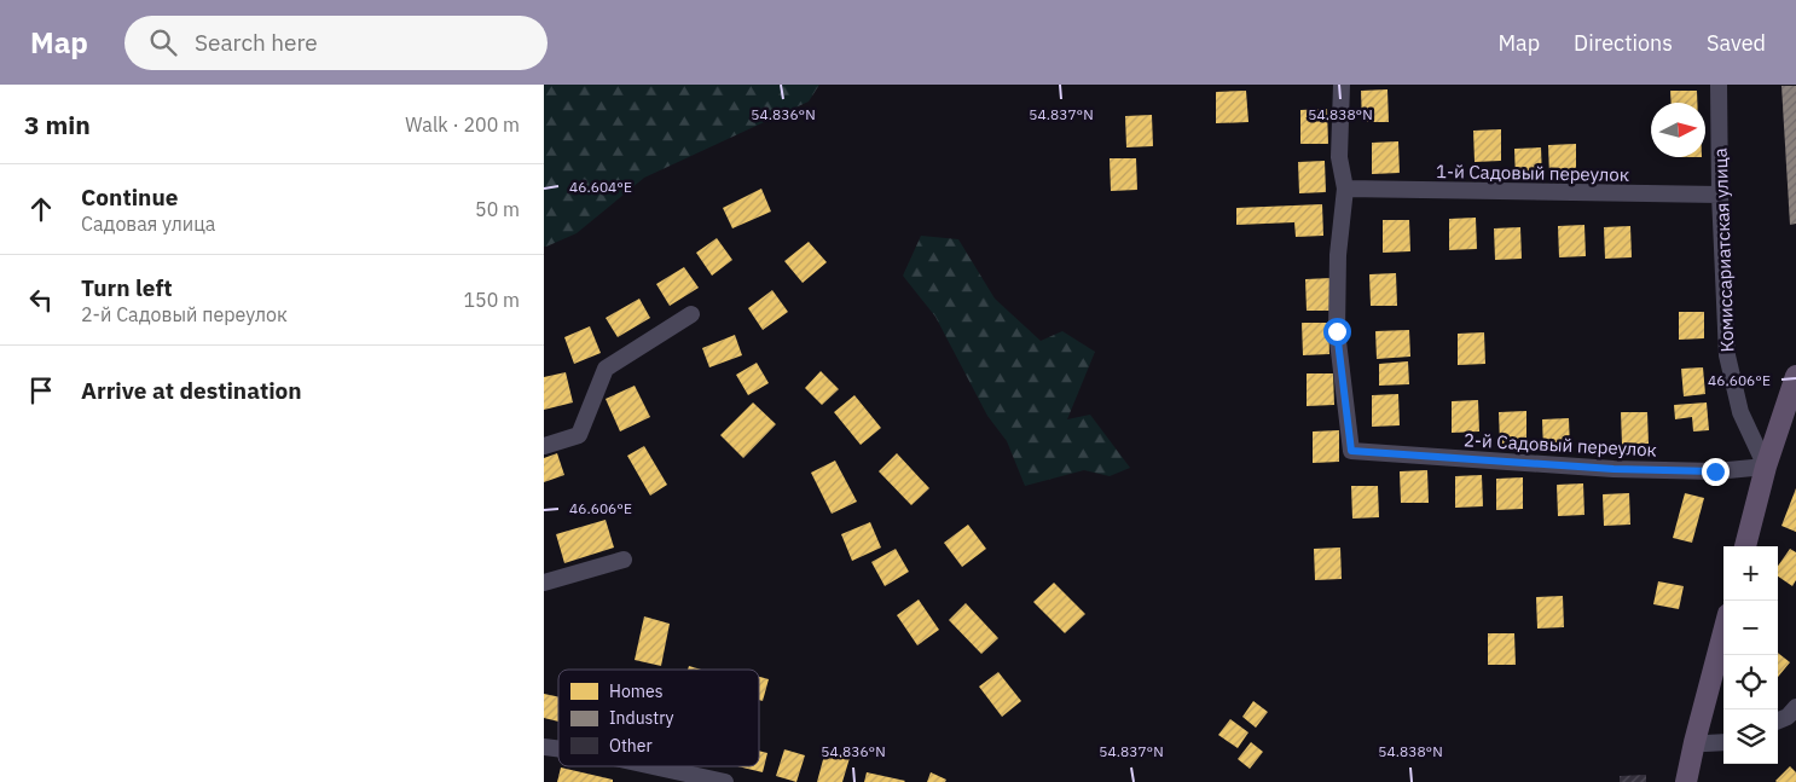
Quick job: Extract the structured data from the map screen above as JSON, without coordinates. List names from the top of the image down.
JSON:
{
  "streets": {
    "street": ["1-й Садовый переулок", "Комиссариатская улица", "2-й Садовый переулок"]
  },
  "crossings": [
    ["1-й Садовый переулок", "Комиссариатская улица"],
    ["1-й Садовый переулок", "2-й Садовый переулок"],
    ["Комиссариатская улица", "2-й Садовый переулок"]
  ],
  "legend": ["Homes", "Industry", "Other"],
  "north": "right",
  "page": {
    "header": "Map",
    "search": "Search here",
    "nav": ["Map", "Directions", "Saved"],
    "heading": ["3 min", "Walk · 200 m"],
    "list": [
      ["Continue", "Садовая улица", "50 m"],
      ["Turn left", "2-й Садовый переулок", "150 m"],
      "Arrive at destination"
    ],
    "map_buttons": ["+", "−"]
  },
  "coordinates": [
    "54.836°N",
    "54.837°N",
    "54.838°N",
    "46.604°E",
    "46.606°E"
  ]
}
